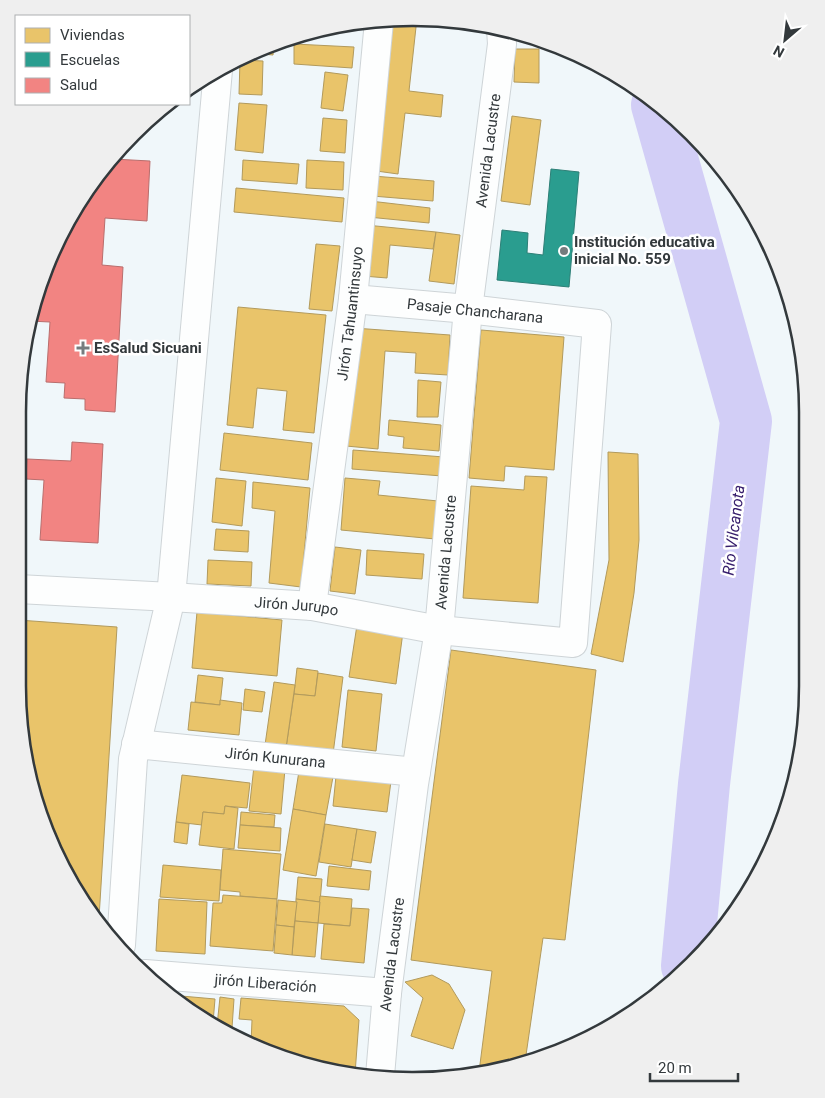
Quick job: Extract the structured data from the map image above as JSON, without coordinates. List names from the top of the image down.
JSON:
{
  "streets": {
    "street": [
      "Avenida Lacustre",
      "Pasaje Chancharana",
      "Jirón Tahuantinsuyo",
      "Jirón Jurupo",
      "Jirón Kunurana",
      "jirón Liberación"
    ]
  },
  "crossings": [
    ["Avenida Lacustre", "Pasaje Chancharana"],
    ["Avenida Lacustre", "Jirón Jurupo"],
    ["Avenida Lacustre", "Jirón Kunurana"],
    ["Avenida Lacustre", "jirón Liberación"],
    ["Pasaje Chancharana", "Jirón Tahuantinsuyo"],
    ["Pasaje Chancharana", "Jirón Jurupo"],
    ["Jirón Tahuantinsuyo", "Jirón Jurupo"]
  ],
  "water": ["Río Vilcanota"],
  "places": {
    "other": ["Institución educativa inicial No. 559"],
    "health": ["EsSalud Sicuani"]
  },
  "legend": ["Viviendas", "Escuelas", "Salud"],
  "scale_bar": "20 m",
  "north": "bottom left"
}
